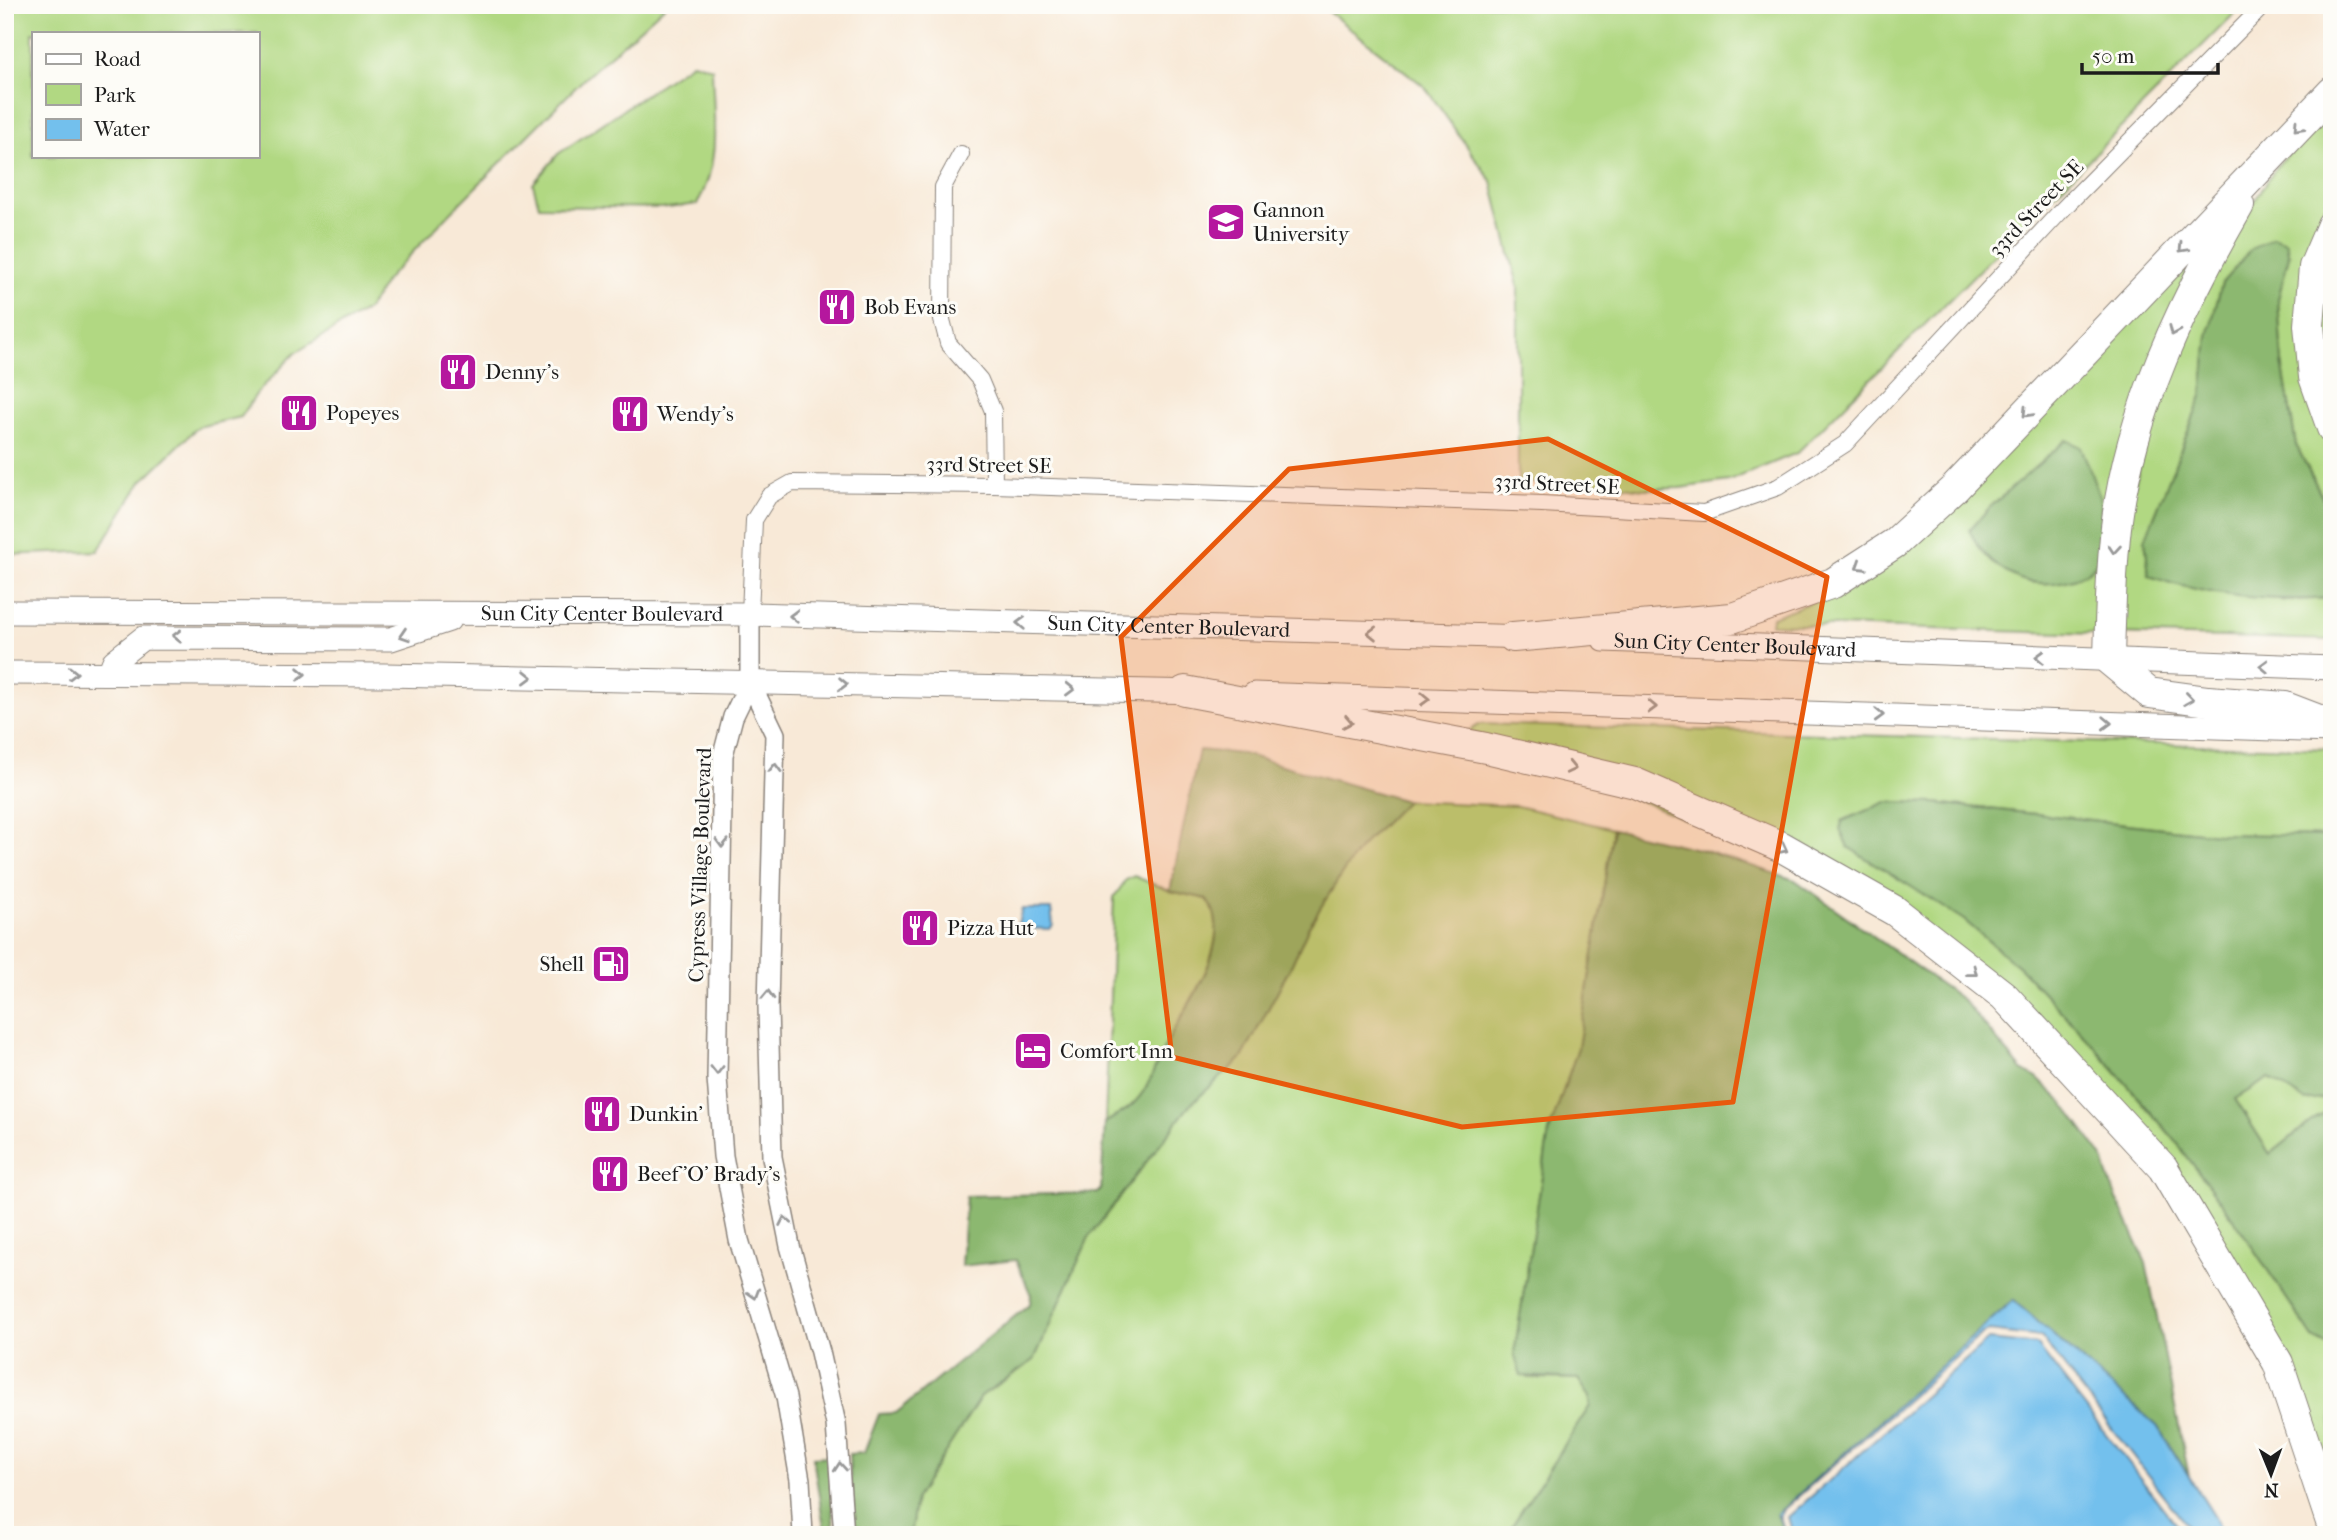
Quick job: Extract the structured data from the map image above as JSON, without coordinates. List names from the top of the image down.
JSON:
{
  "streets": {
    "main road": ["Sun City Center Boulevard"],
    "street": ["33rd Street SE", "Cypress Village Boulevard"]
  },
  "crossings": [
    ["33rd Street SE", "Sun City Center Boulevard"]
  ],
  "places": {
    "school or university": ["Gannon University"],
    "restaurant": [
      "Bob Evans",
      "Denny's",
      "Popeyes",
      "Wendy's",
      "Pizza Hut",
      "Dunkin'",
      "Beef 'O' Brady's"
    ],
    "fuel station": ["Shell"],
    "hotel": ["Comfort Inn"]
  },
  "legend": ["Road", "Park", "Water"],
  "scale_bar": "50 m",
  "north": "bottom"
}
